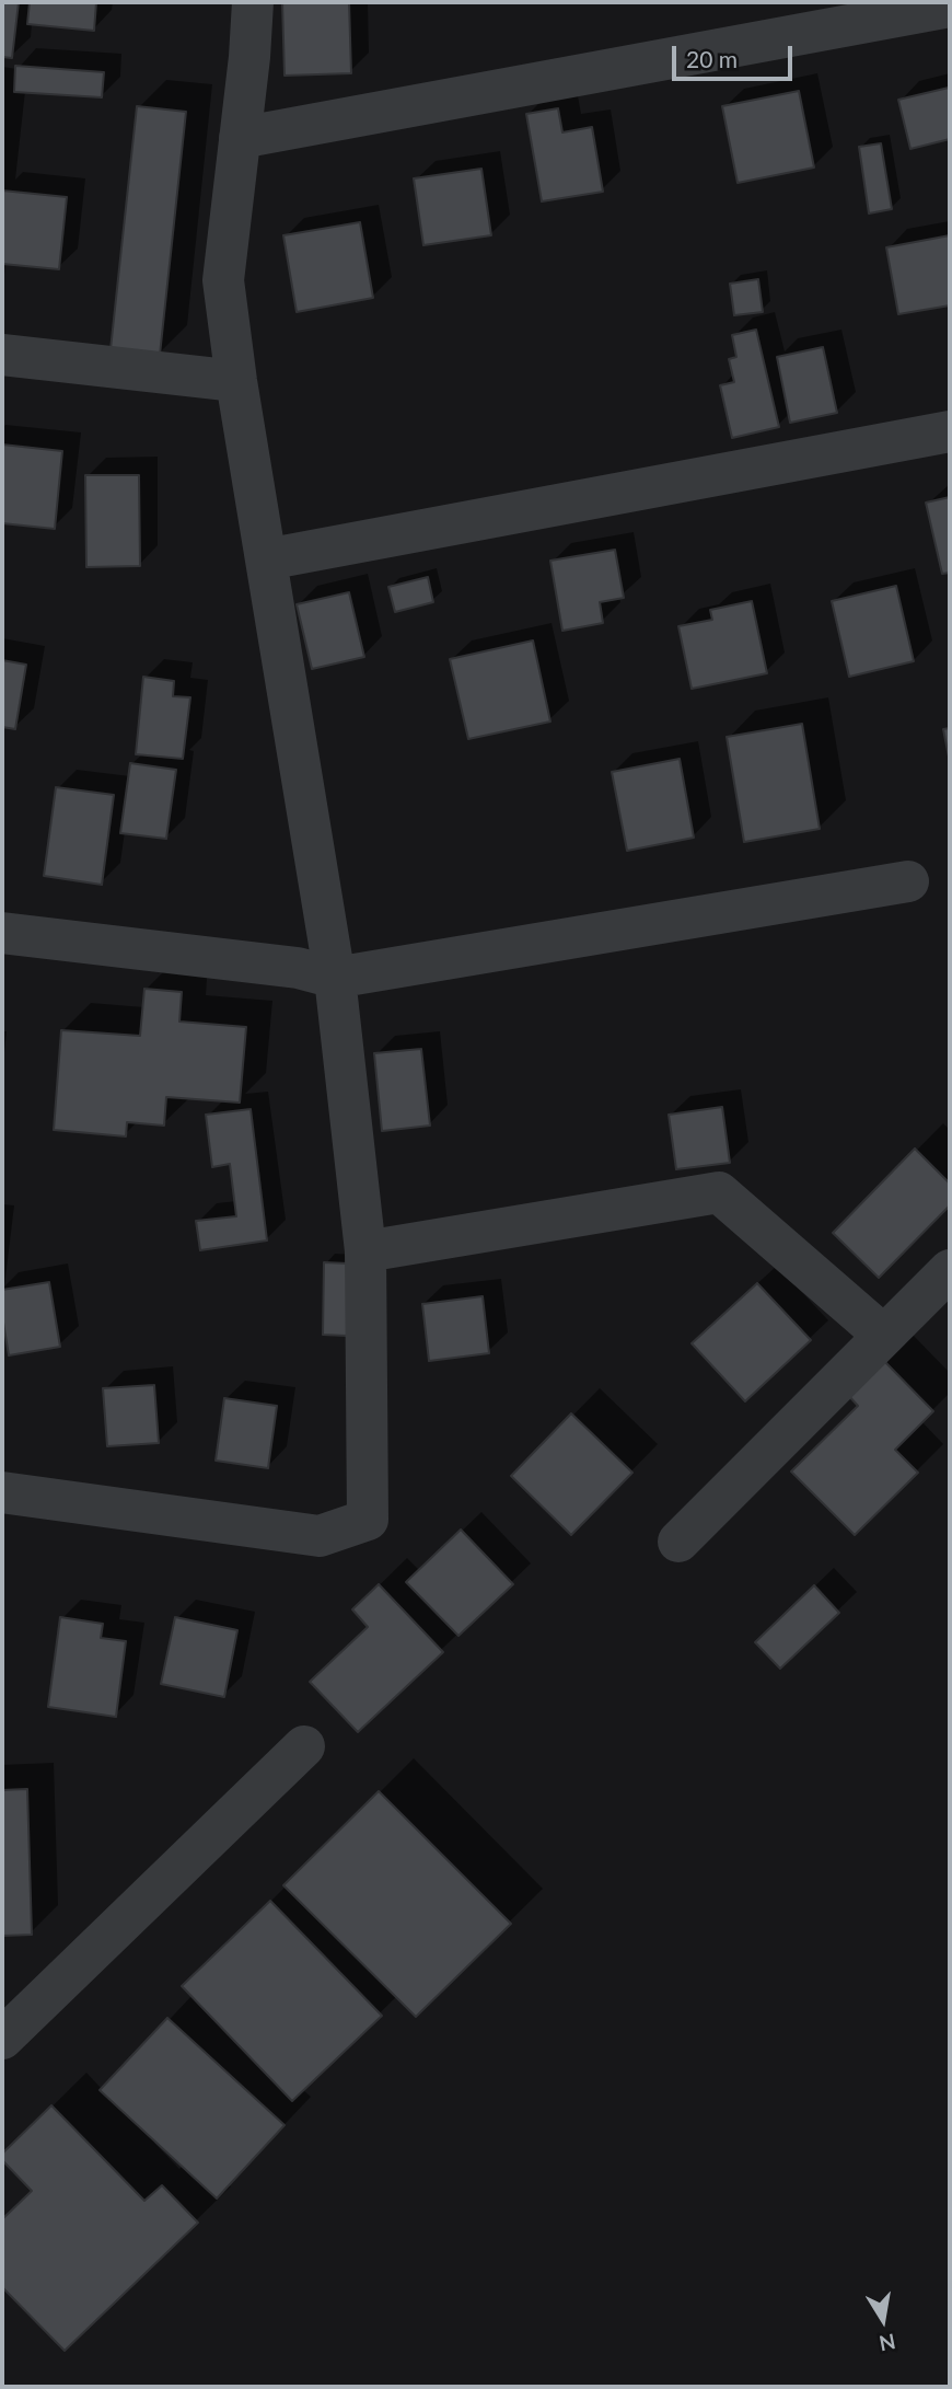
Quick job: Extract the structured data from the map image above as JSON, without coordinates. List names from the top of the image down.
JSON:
{
  "scale_bar": "20 m",
  "north": "bottom"
}
